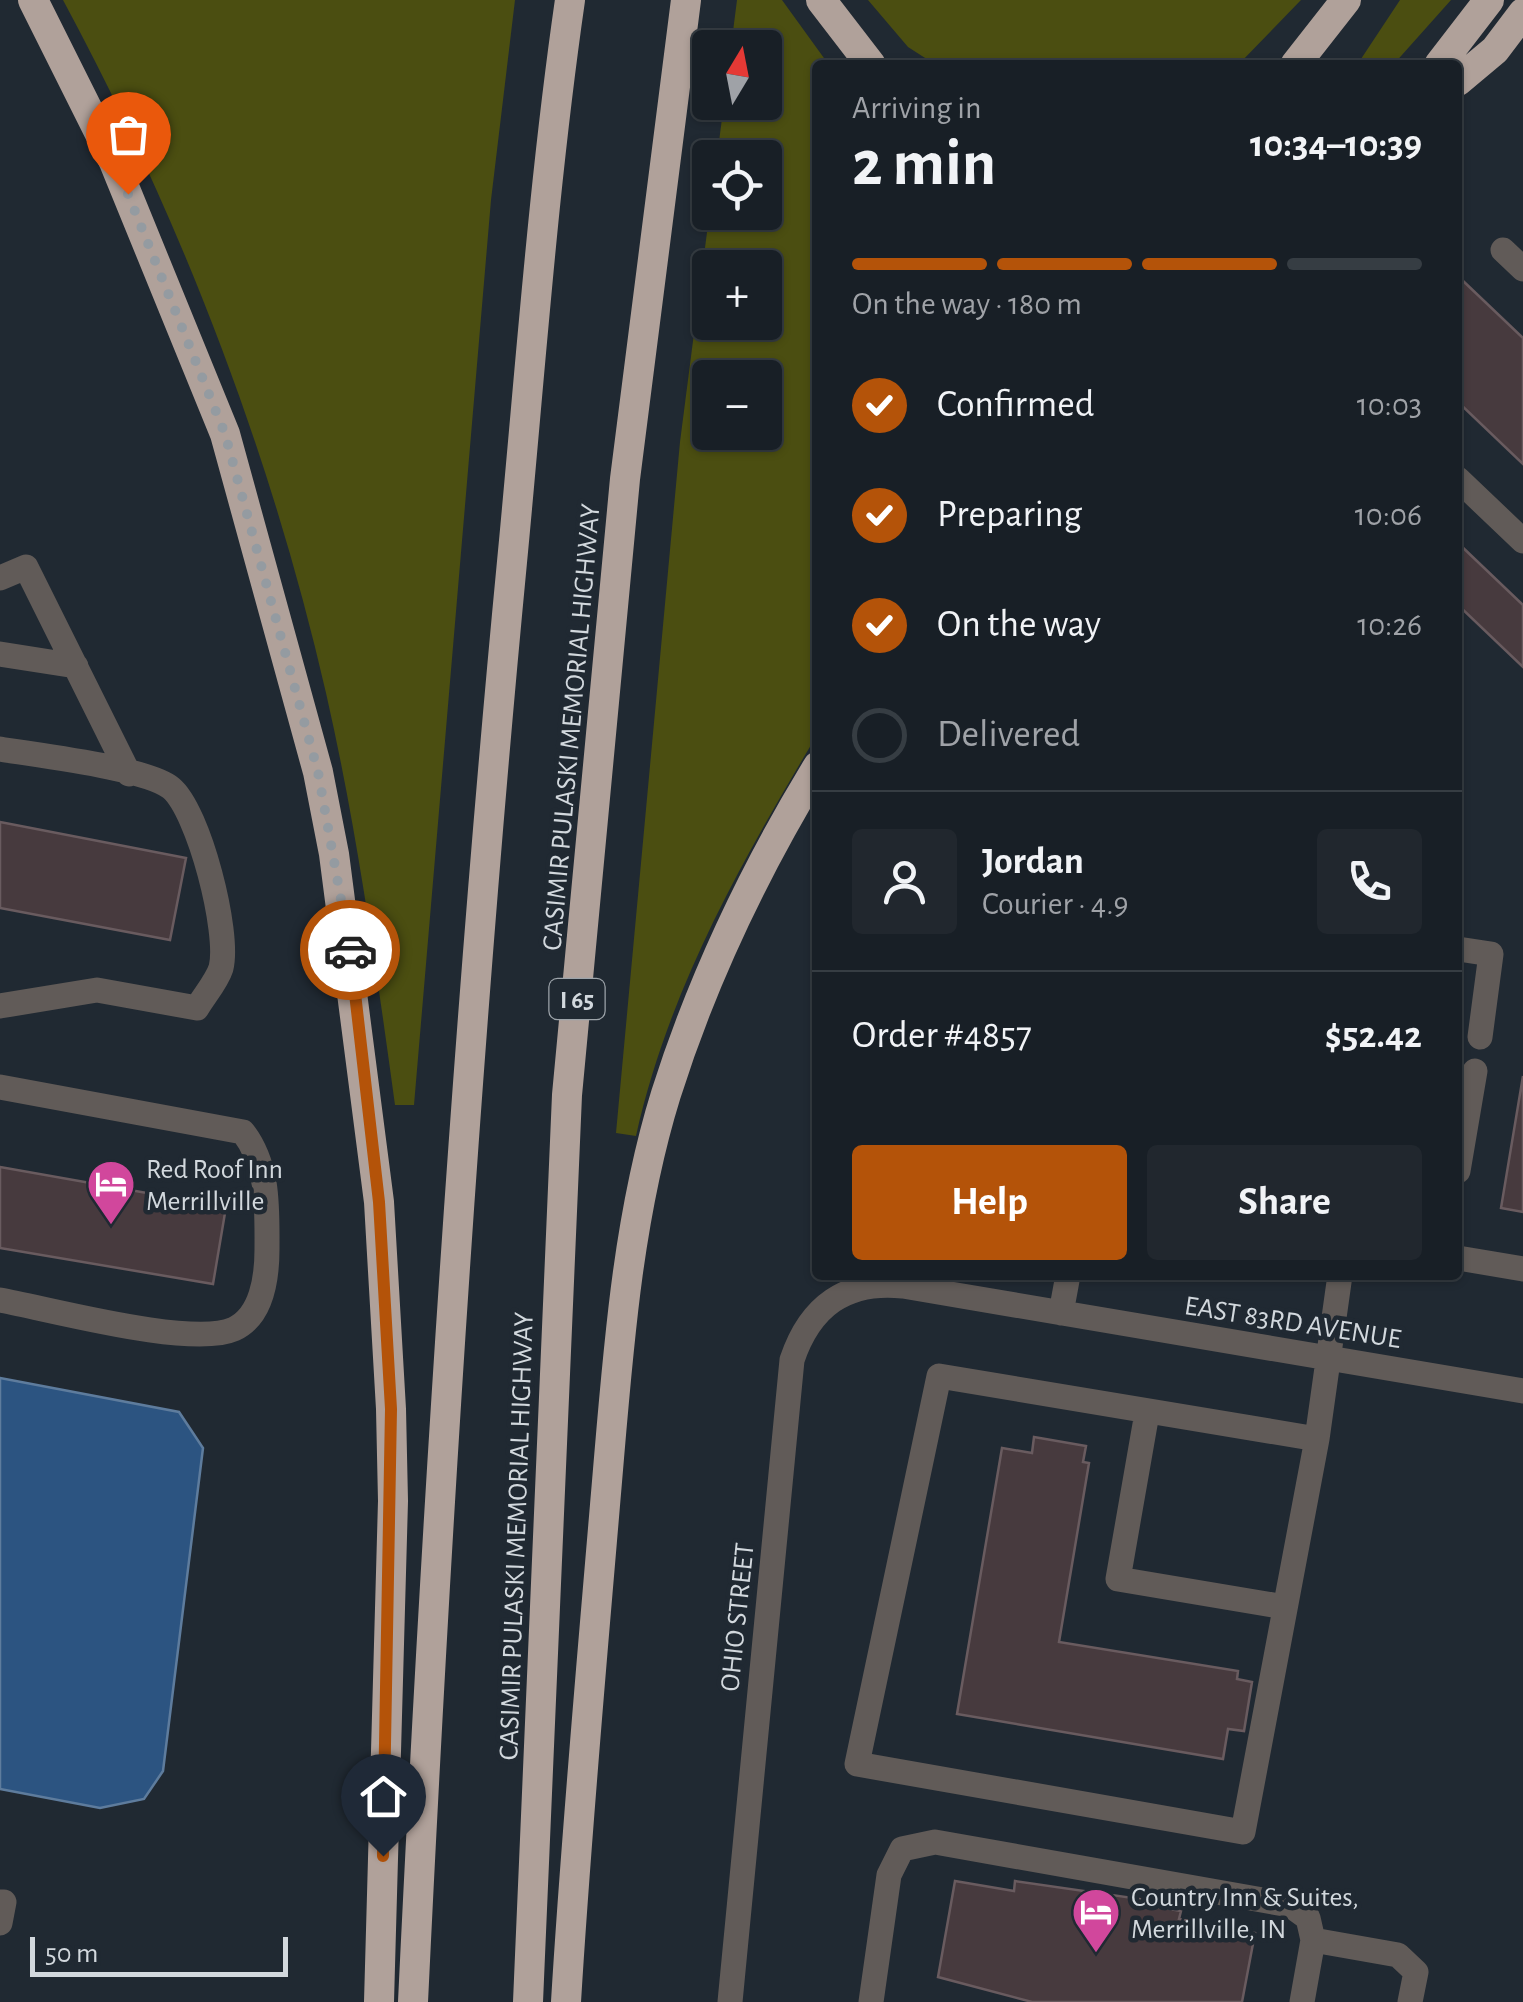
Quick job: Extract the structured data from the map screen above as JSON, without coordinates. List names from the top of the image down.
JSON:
{
  "streets": {
    "highway": ["CASIMIR PULASKI MEMORIAL HIGHWAY", "I 65"],
    "street": ["EAST 83RD AVENUE", "OHIO STREET"]
  },
  "places": {
    "hotel": ["Red Roof Inn Merrillville", "Country Inn & Suites, Merrillville, IN"]
  },
  "scale_bar": "50 m",
  "north": "top",
  "page": {
    "map_buttons": ["+", "−"],
    "heading": ["2 min", "Arriving in", "10:34–10:39"],
    "panel": [
      "Jordan",
      "Courier · 4.9",
      "Order #4857",
      "$52.42"
    ],
    "bar": "On the way · 180 m",
    "list": [
      ["Confirmed", "10:03"],
      ["Preparing", "10:06"],
      ["On the way", "10:26"],
      "Delivered"
    ],
    "buttons": ["Help", "Share"],
    "scale": "50 m"
  }
}
